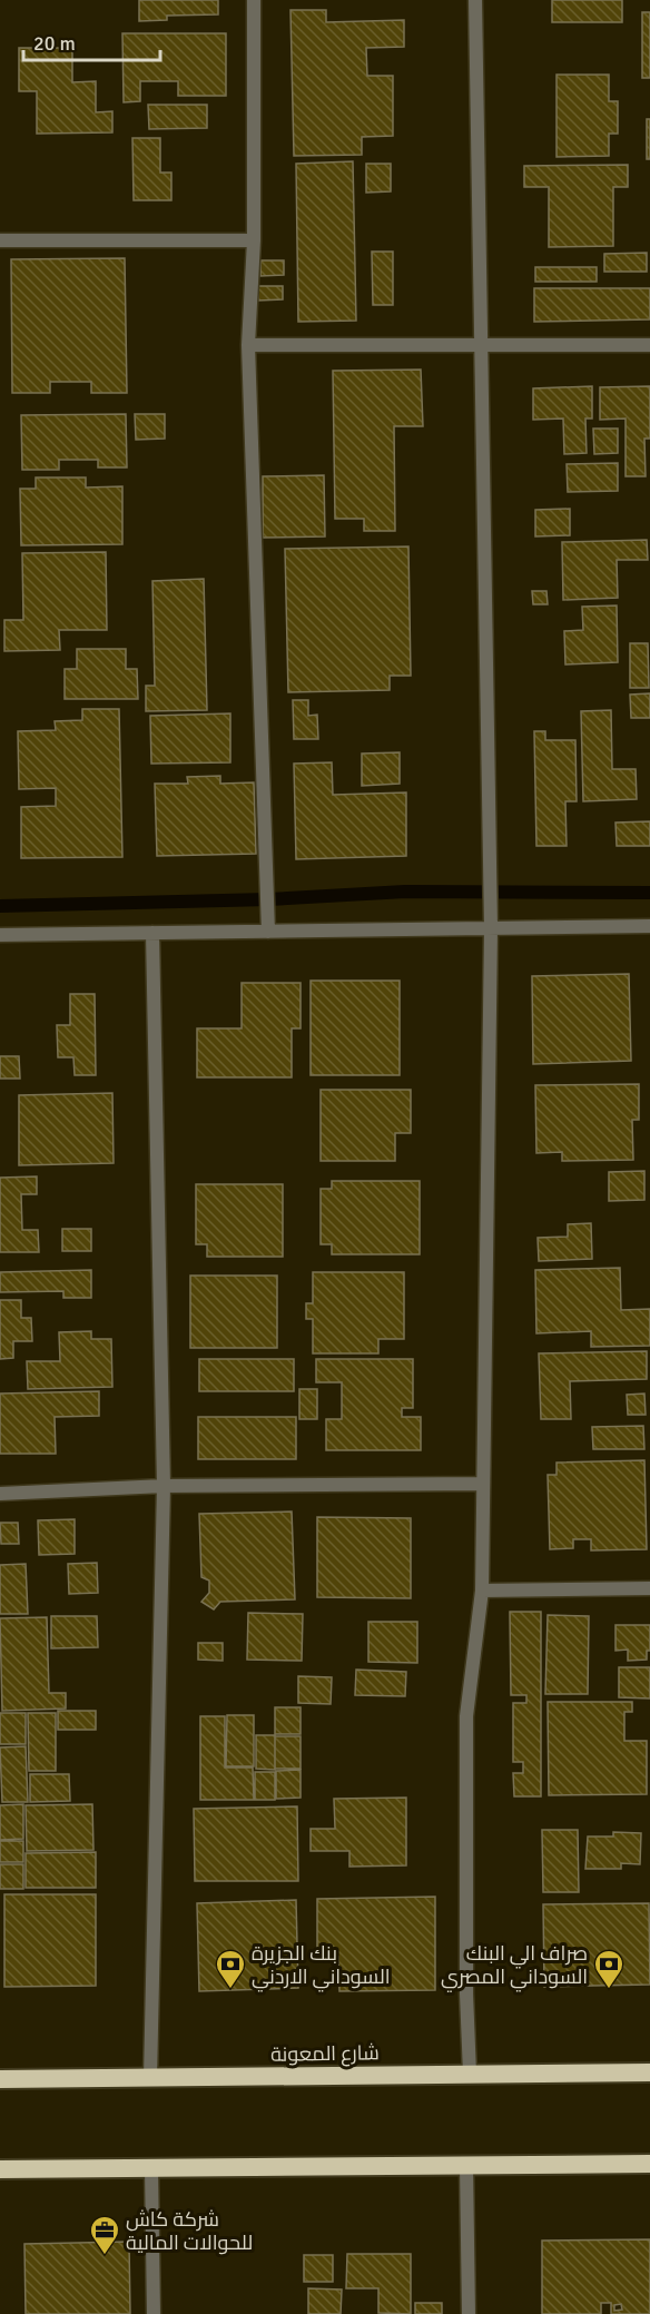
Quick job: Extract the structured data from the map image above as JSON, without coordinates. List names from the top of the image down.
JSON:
{
  "streets": {
    "highway": ["شارع المعونة"]
  },
  "places": {
    "bank": ["بنك الجزيرة السوداني الاردني", "صراف الي البنك السوداني المصري"],
    "office": ["شركة كاش للحوالات المالية"]
  },
  "scale_bar": "20 m"
}
